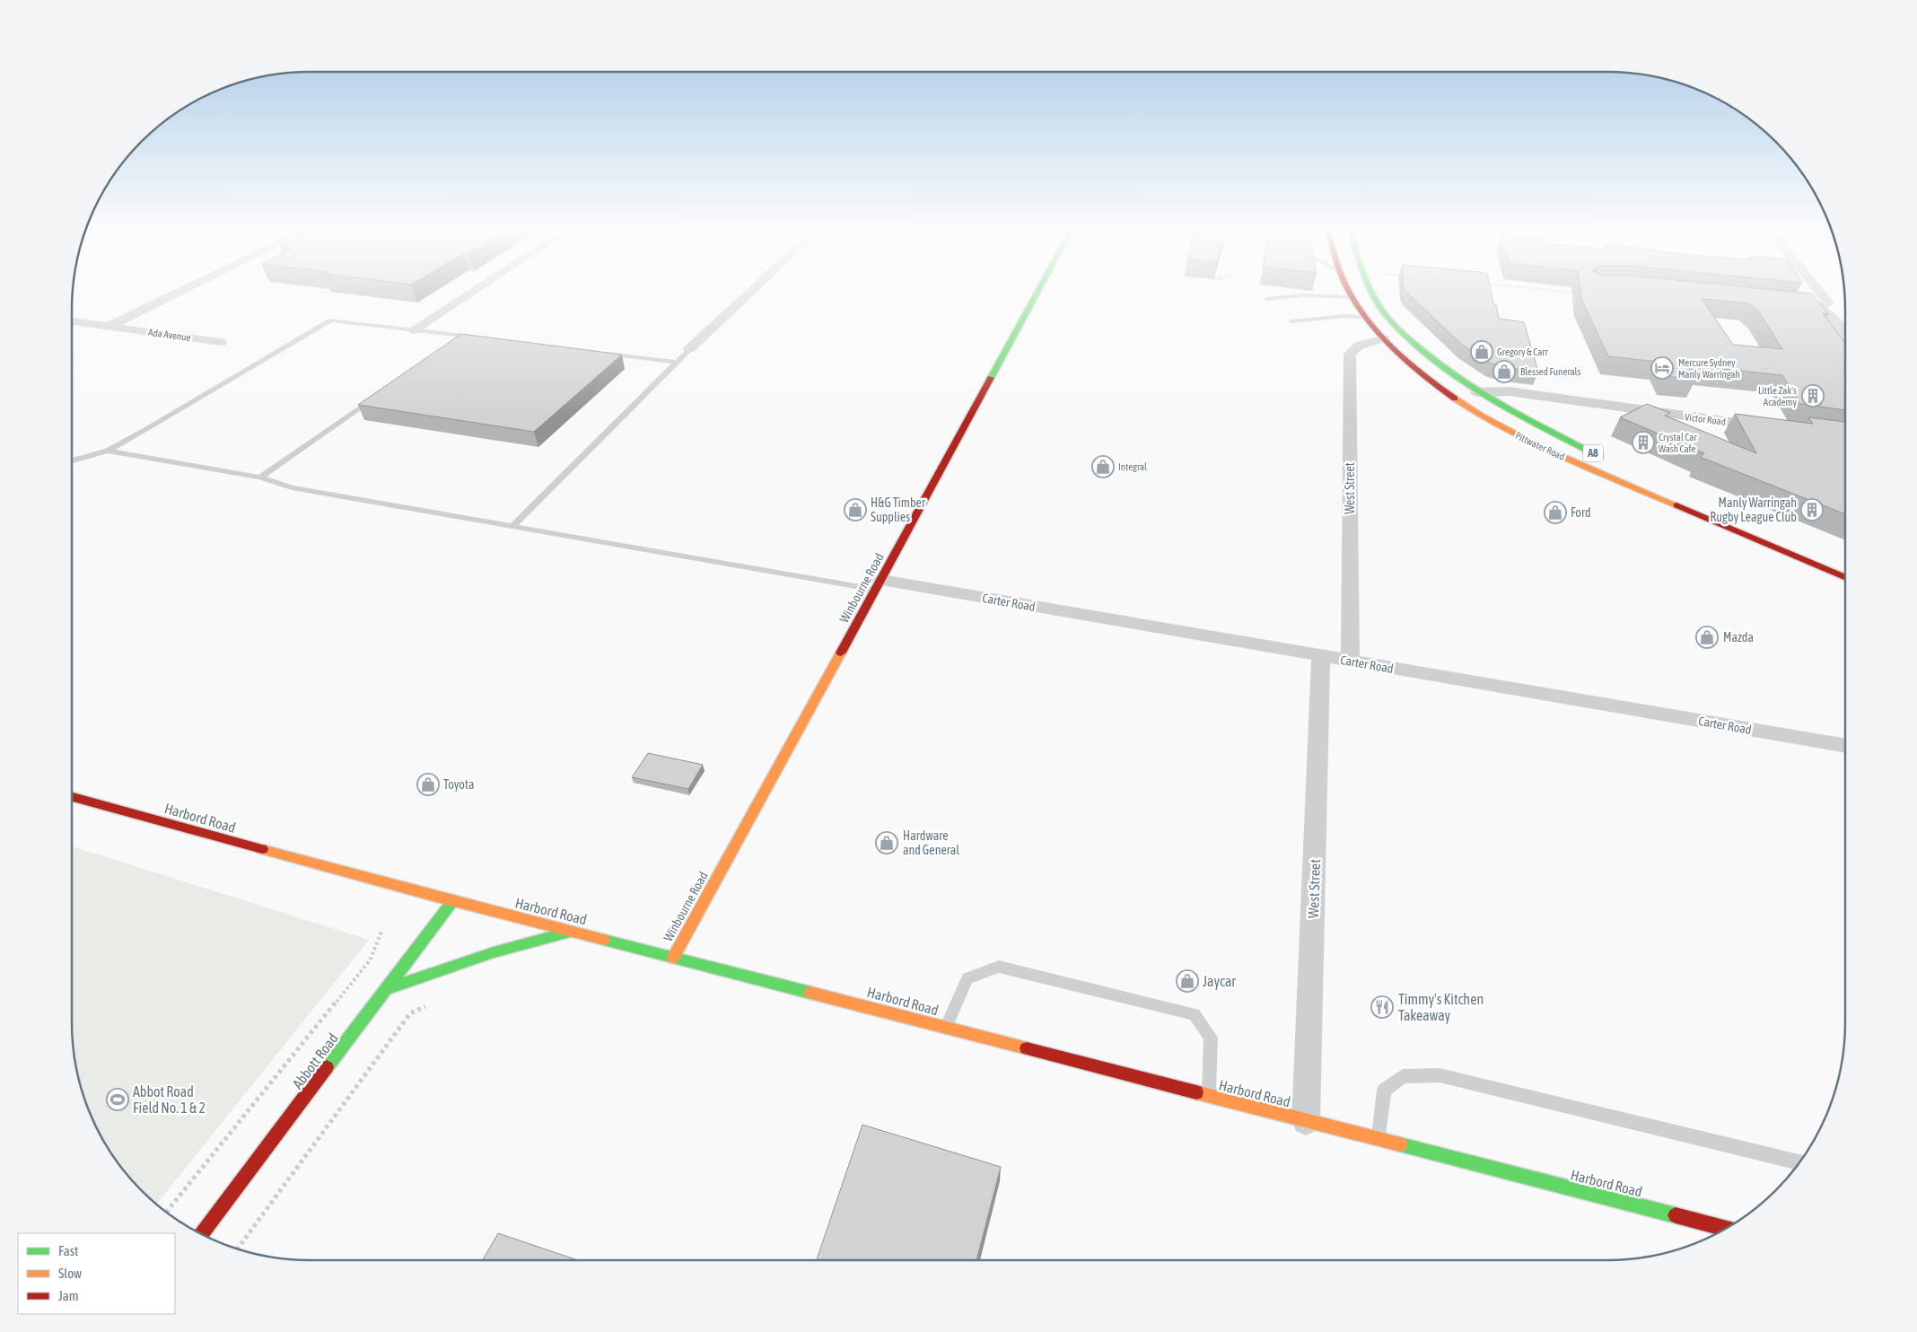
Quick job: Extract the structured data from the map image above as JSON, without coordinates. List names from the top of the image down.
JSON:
{
  "streets": {
    "main road": [
      "Pittwater Road",
      "A8",
      "Winbourne Road",
      "Harbord Road",
      "Abbott Road"
    ],
    "street": [
      "Ada Avenue",
      "Victor Road",
      "West Street",
      "Carter Road"
    ]
  },
  "crossings": [
    ["Victor Road", "Pittwater Road"],
    ["Pittwater Road", "West Street"],
    ["West Street", "Carter Road"],
    ["West Street", "Harbord Road"],
    ["Winbourne Road", "Carter Road"],
    ["Winbourne Road", "Harbord Road"],
    ["Harbord Road", "Abbott Road"]
  ],
  "places": {
    "shop": [
      "Gregory & Carr",
      "Blessed Funerals",
      "Integral",
      "H&G Timber Supplies",
      "Ford",
      "Mazda",
      "Toyota",
      "Hardware and General",
      "Jaycar"
    ],
    "hotel": ["Mercure Sydney Manly Warringah"],
    "building": ["Little Zak's Academy", "Crystal Car Wash Cafe", "Manly Warringah Rugby League Club"],
    "restaurant": ["Timmy's Kitchen Takeaway"],
    "sports": ["Abbot Road Field No. 1 & 2"]
  },
  "legend": ["Fast", "Slow", "Jam"]
}
